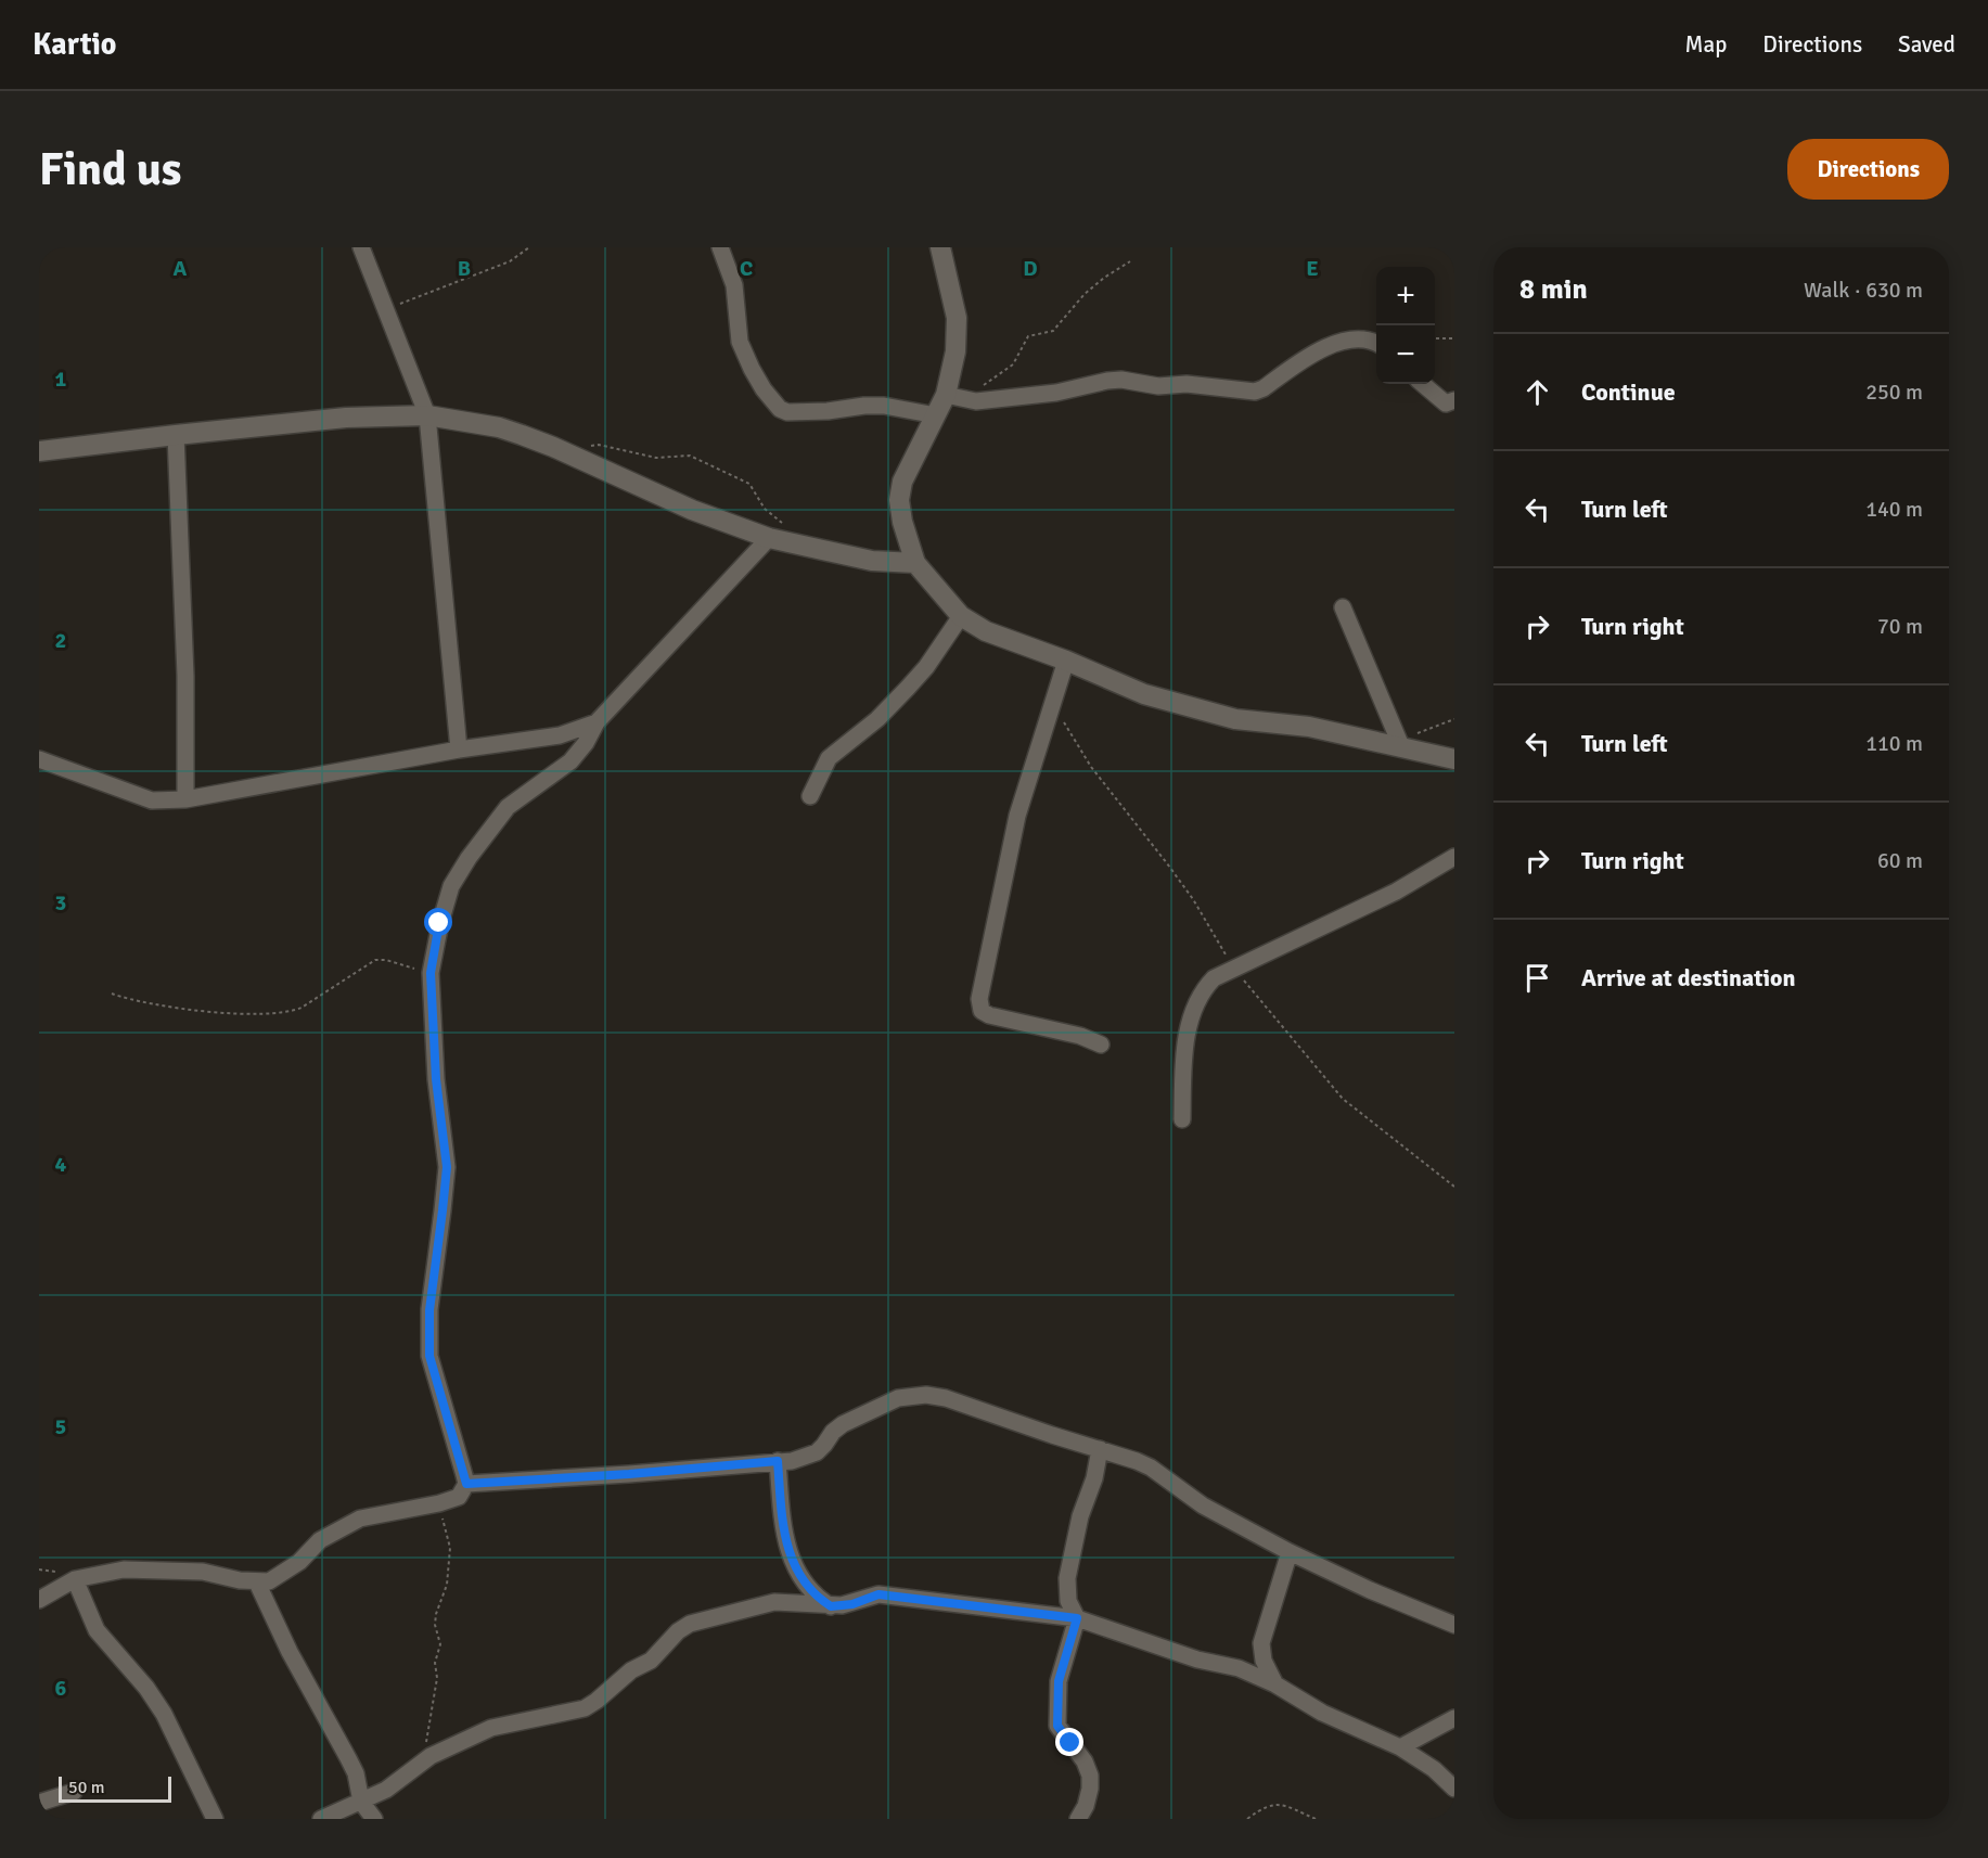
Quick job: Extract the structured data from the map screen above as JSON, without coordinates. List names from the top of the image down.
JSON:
{
  "scale_bar": "50 m",
  "page": {
    "header": "Kartio",
    "nav": ["Map", "Directions", "Saved"],
    "buttons": "Directions",
    "title": "Find us",
    "heading": ["8 min", "Walk · 630 m"],
    "map_buttons": ["+", "−"],
    "list": [
      ["Continue", "250 m"],
      ["Turn left", "140 m"],
      ["Turn right", "70 m"],
      ["Turn left", "110 m"],
      ["Turn right", "60 m"],
      "Arrive at destination"
    ],
    "scale": "50 m"
  },
  "grid": {
    "columns": [
      "A",
      "B",
      "C",
      "D",
      "E"
    ],
    "rows": [
      "1",
      "2",
      "3",
      "4",
      "5",
      "6"
    ]
  }
}
